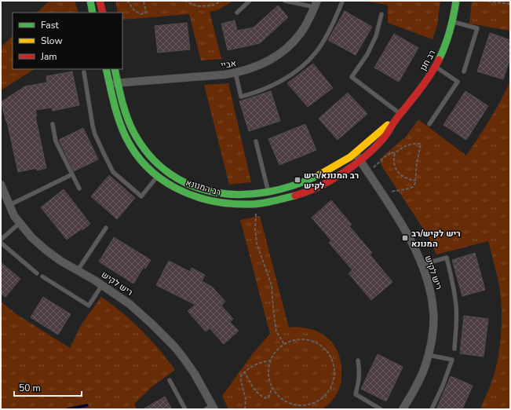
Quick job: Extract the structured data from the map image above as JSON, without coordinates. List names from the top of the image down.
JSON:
{
  "streets": {
    "street": [
      "רב חנן",
      "אביי",
      "רב המנונא",
      "ריש לקיש"
    ]
  },
  "crossings": [
    ["רב חנן", "רב המנונא"],
    ["רב חנן", "ריש לקיש"],
    ["אביי", "רב המנונא"],
    ["רב המנונא", "ריש לקיש"]
  ],
  "places": {
    "transit": ["רב המנונא/ריש לקיש", "ריש לקיש/רב המנונא"]
  },
  "legend": ["Fast", "Slow", "Jam"],
  "scale_bar": "50 m"
}
